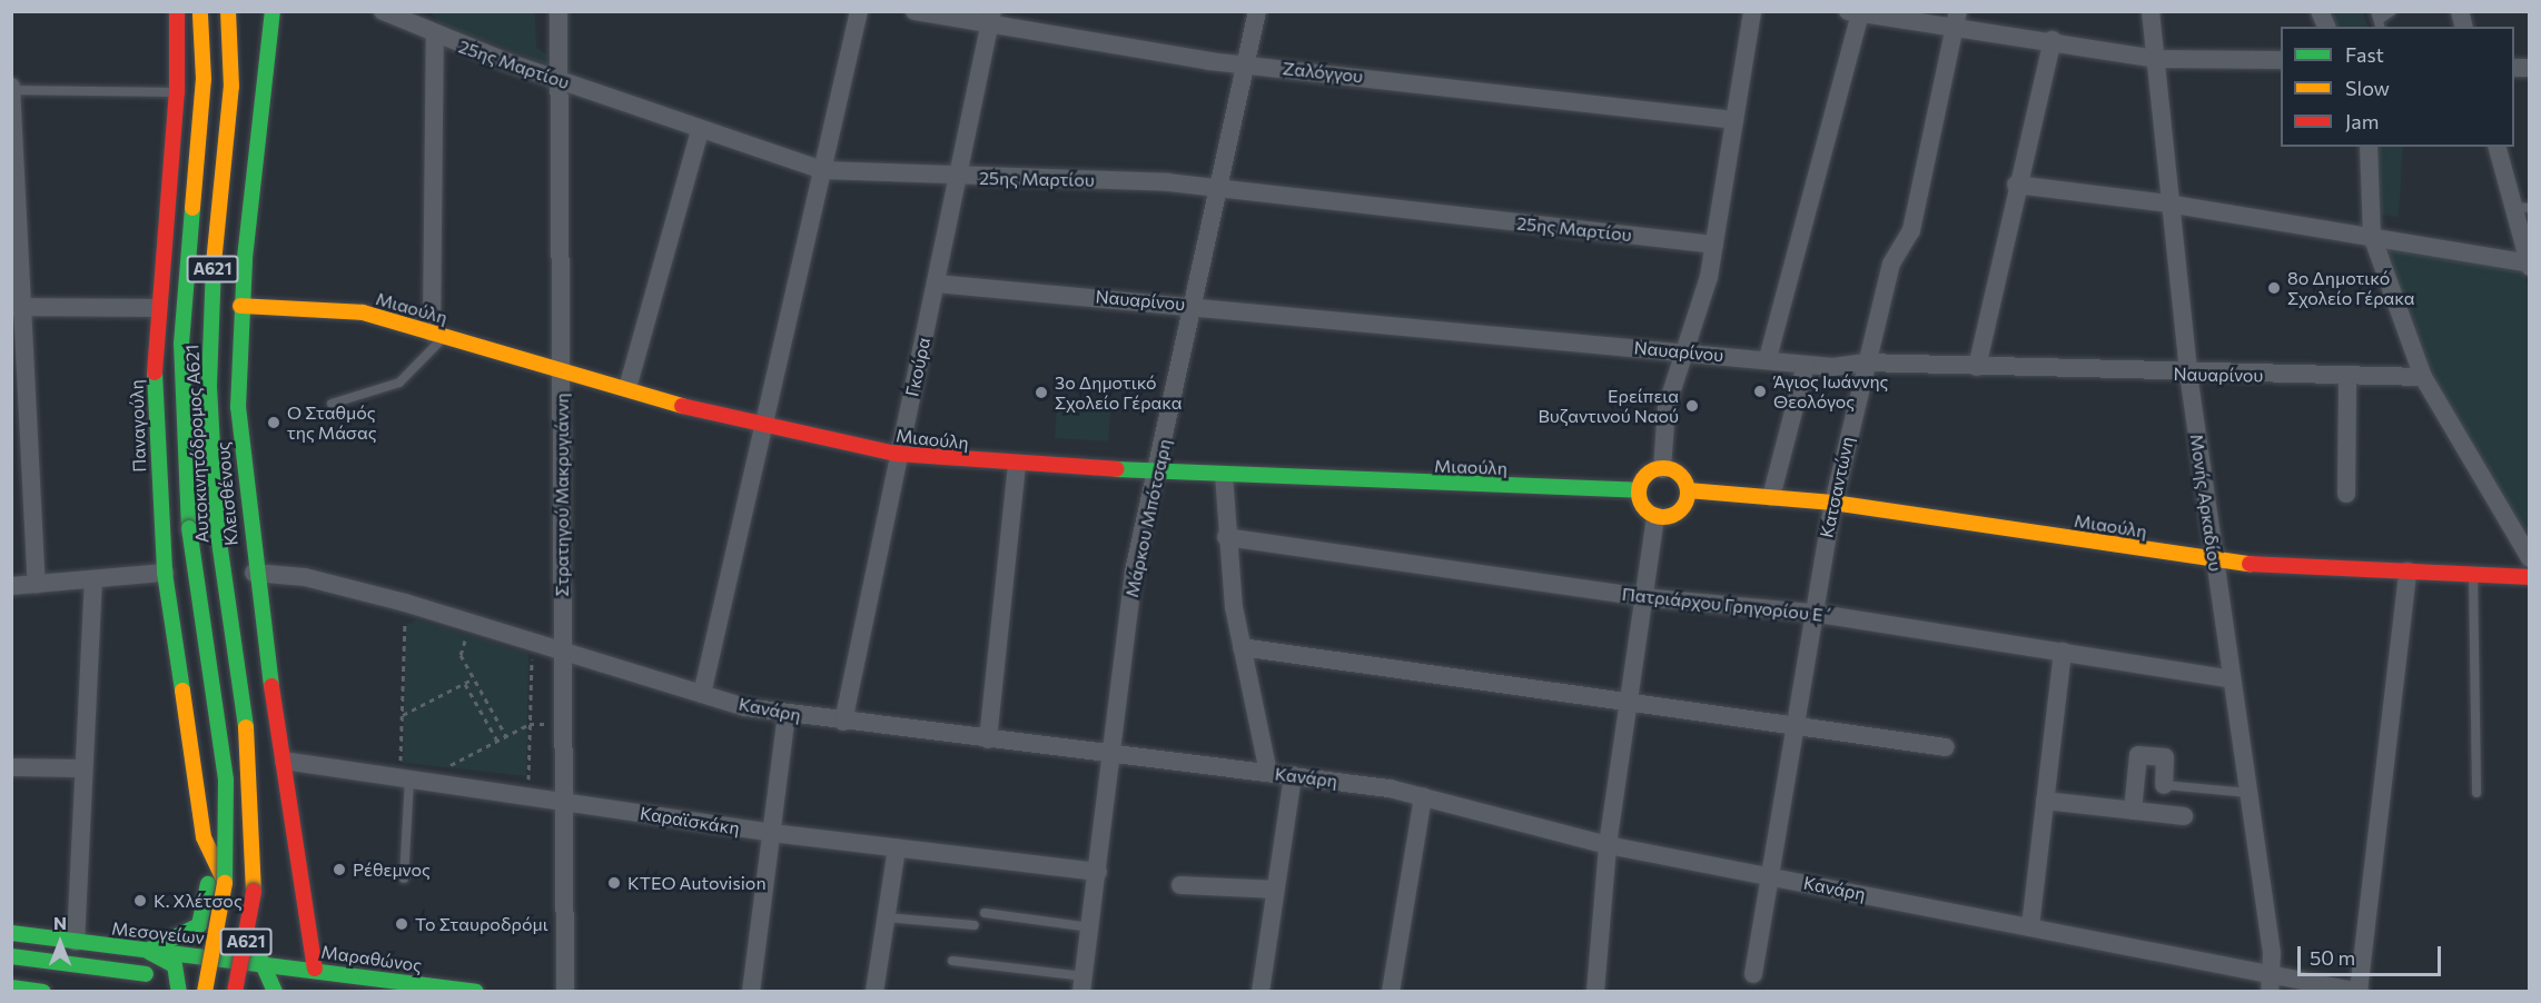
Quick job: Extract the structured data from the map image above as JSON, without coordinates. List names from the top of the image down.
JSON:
{
  "streets": {
    "main road": [
      "Α621",
      "Μιαούλη",
      "Παναγούλη",
      "Αυτοκινητόδρομος Α621",
      "Κλεισθένους",
      "Μεσογείων",
      "Μαραθώνος"
    ],
    "street": [
      "25ης Μαρτίου",
      "Ζαλόγγου",
      "Ναυαρίνου",
      "Γκούρα",
      "Κατσαντώνη",
      "Στρατηγού Μακρυγιάννη",
      "Μονής Αρκαδίου",
      "Μάρκου Μπότσαρη",
      "Πατριάρχου Γρηγορίου Ε΄",
      "Κανάρη",
      "Καραϊσκάκη"
    ]
  },
  "crossings": [
    ["25ης Μαρτίου", "Γκούρα"],
    ["25ης Μαρτίου", "Στρατηγού Μακρυγιάννη"],
    ["25ης Μαρτίου", "Μάρκου Μπότσαρη"],
    ["Ζαλόγγου", "Γκούρα"],
    ["Ζαλόγγου", "Μάρκου Μπότσαρη"],
    ["Ναυαρίνου", "Γκούρα"],
    ["Ναυαρίνου", "Κατσαντώνη"],
    ["Ναυαρίνου", "Μονής Αρκαδίου"],
    ["Ναυαρίνου", "Μάρκου Μπότσαρη"],
    ["Μιαούλη", "Γκούρα"],
    ["Μιαούλη", "Κατσαντώνη"],
    ["Μιαούλη", "Κλεισθένους"],
    ["Μιαούλη", "Στρατηγού Μακρυγιάννη"],
    ["Μιαούλη", "Μονής Αρκαδίου"],
    ["Μιαούλη", "Μάρκου Μπότσαρη"],
    ["Γκούρα", "Κανάρη"],
    ["Κατσαντώνη", "Πατριάρχου Γρηγορίου Ε΄"],
    ["Κατσαντώνη", "Κανάρη"],
    ["Κλεισθένους", "Κανάρη"],
    ["Κλεισθένους", "Καραϊσκάκη"],
    ["Κλεισθένους", "Μαραθώνος"],
    ["Στρατηγού Μακρυγιάννη", "Κανάρη"],
    ["Στρατηγού Μακρυγιάννη", "Καραϊσκάκη"],
    ["Μονής Αρκαδίου", "Πατριάρχου Γρηγορίου Ε΄"],
    ["Μονής Αρκαδίου", "Κανάρη"],
    ["Μάρκου Μπότσαρη", "Κανάρη"],
    ["Μάρκου Μπότσαρη", "Καραϊσκάκη"],
    ["Μεσογείων", "Μαραθώνος"]
  ],
  "places": [
    "8ο Δημοτικό Σχολείο Γέρακα",
    "Άγιος Ιωάννης Θεολόγος",
    "3ο Δημοτικό Σχολείο Γέρακα",
    "Ερείπεια Βυζαντινού Ναού",
    "Ο Σταθμός της Μάσας",
    "Ρέθεμνος",
    "ΚΤΕΟ Autovision",
    "Κ. Χλέτσος",
    "Το Σταυροδρόμι"
  ],
  "legend": ["Fast", "Slow", "Jam"],
  "scale_bar": "50 m",
  "north": "top"
}
